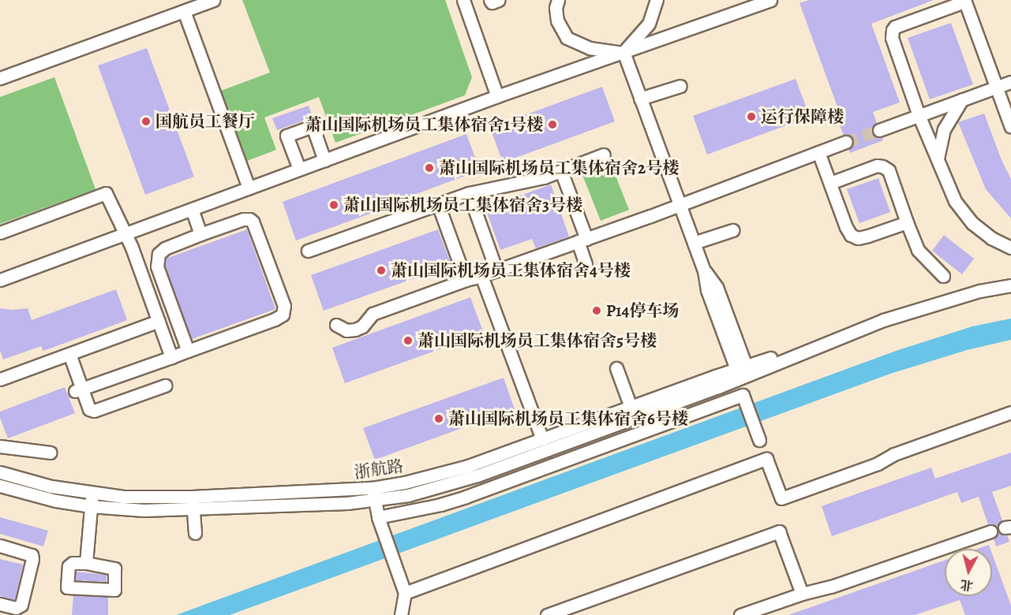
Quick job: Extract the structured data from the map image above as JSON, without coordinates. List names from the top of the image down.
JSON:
{
  "streets": {
    "street": ["浙航路"]
  },
  "places": [
    "运行保障楼",
    "国航员工餐厅",
    "萧山国际机场员工集体宿舍1号楼",
    "萧山国际机场员工集体宿舍2号楼",
    "萧山国际机场员工集体宿舍3号楼",
    "萧山国际机场员工集体宿舍4号楼",
    "P14停车场",
    "萧山国际机场员工集体宿舍5号楼",
    "萧山国际机场员工集体宿舍6号楼"
  ],
  "north": "bottom"
}
